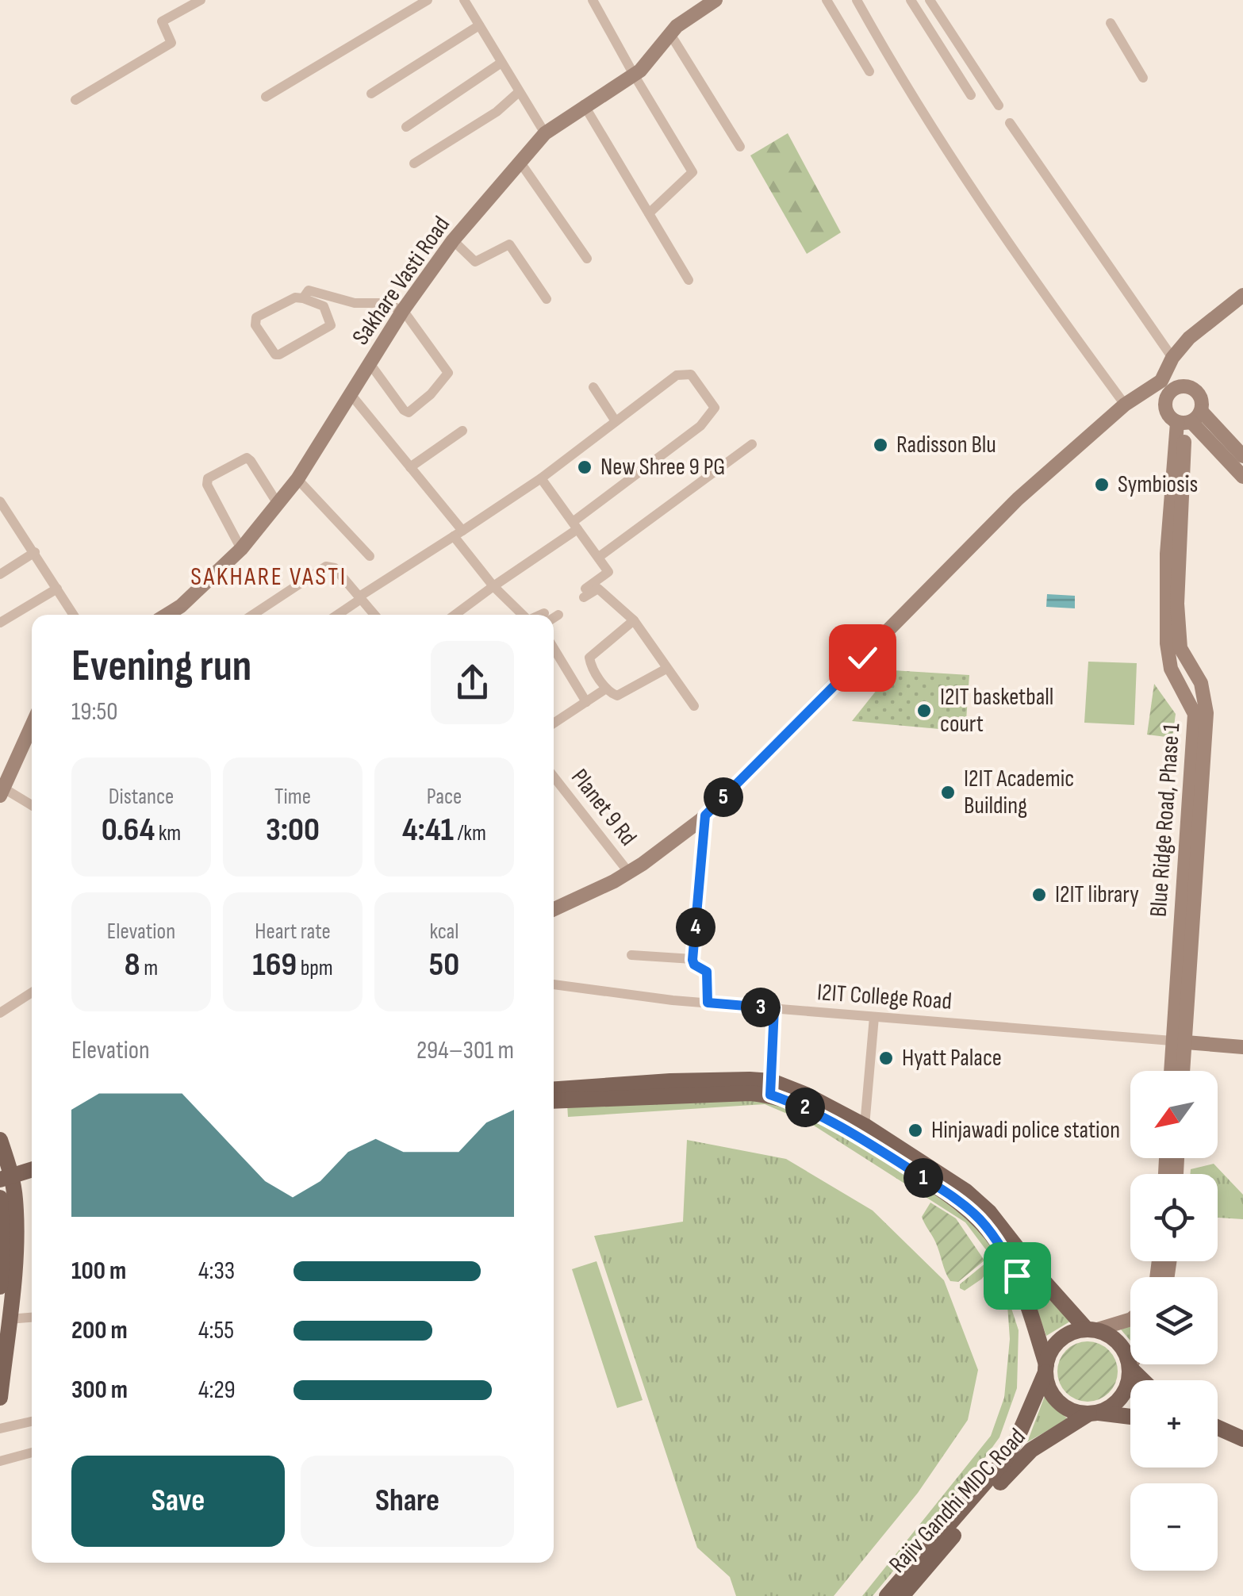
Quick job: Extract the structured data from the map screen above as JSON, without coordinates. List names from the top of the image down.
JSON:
{
  "streets": {
    "main road": ["Rajiv Gandhi MIDC Road"],
    "street": [
      "Sakhare Vasti Road",
      "Planet 9 Rd",
      "Blue Ridge Road, Phase 1",
      "I2IT College Road"
    ]
  },
  "crossings": [
    ["Blue Ridge Road, Phase 1", "I2IT College Road"]
  ],
  "districts": ["SAKHARE VASTI"],
  "places": [
    "Radisson Blu",
    "New Shree 9 PG",
    "Symbiosis",
    "I2IT basketball court",
    "I2IT Academic Building",
    "I2IT library",
    "Hyatt Palace",
    "Hinjawadi police station"
  ],
  "north": "bottom left",
  "page": {
    "heading": ["Evening run", "19:50"],
    "stats": [
      ["Distance", "0.64 km"],
      ["Time", "3:00"],
      ["Pace", "4:41 /km"],
      ["Elevation", "8 m"],
      ["Heart rate", "169 bpm"],
      ["kcal", "50"]
    ],
    "pins": [
      "5",
      "4",
      "3",
      "2",
      "1"
    ],
    "chart": ["Elevation", "294–301 m"],
    "map_buttons": ["+", "−"],
    "list": [
      {
        "name": "100 m",
        "note": "4:33"
      },
      {
        "name": "200 m",
        "note": "4:55"
      },
      {
        "name": "300 m",
        "note": "4:29"
      }
    ],
    "buttons": ["Save", "Share"]
  }
}
